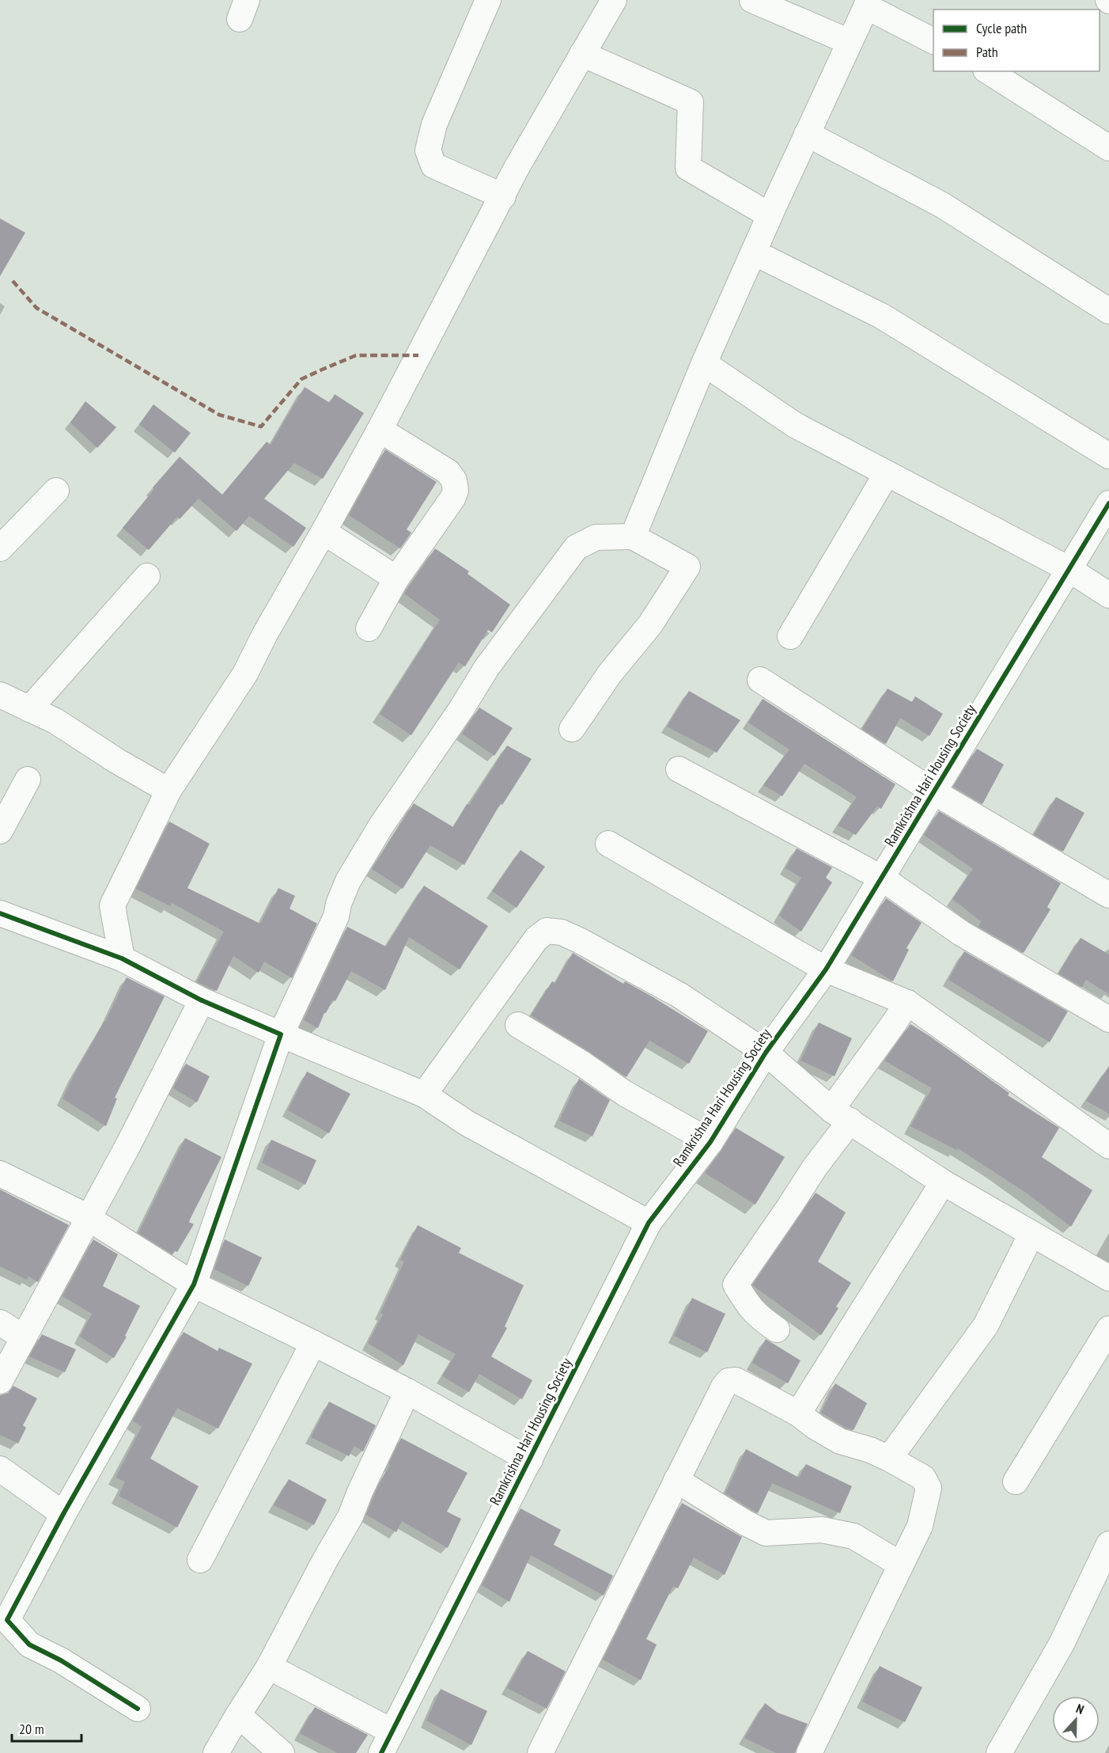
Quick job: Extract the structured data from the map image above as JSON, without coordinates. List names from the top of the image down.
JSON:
{
  "streets": {
    "street": ["Ramkrishna Hari Housing Society"]
  },
  "legend": ["Cycle path", "Path"],
  "scale_bar": "20 m",
  "north": "top"
}
